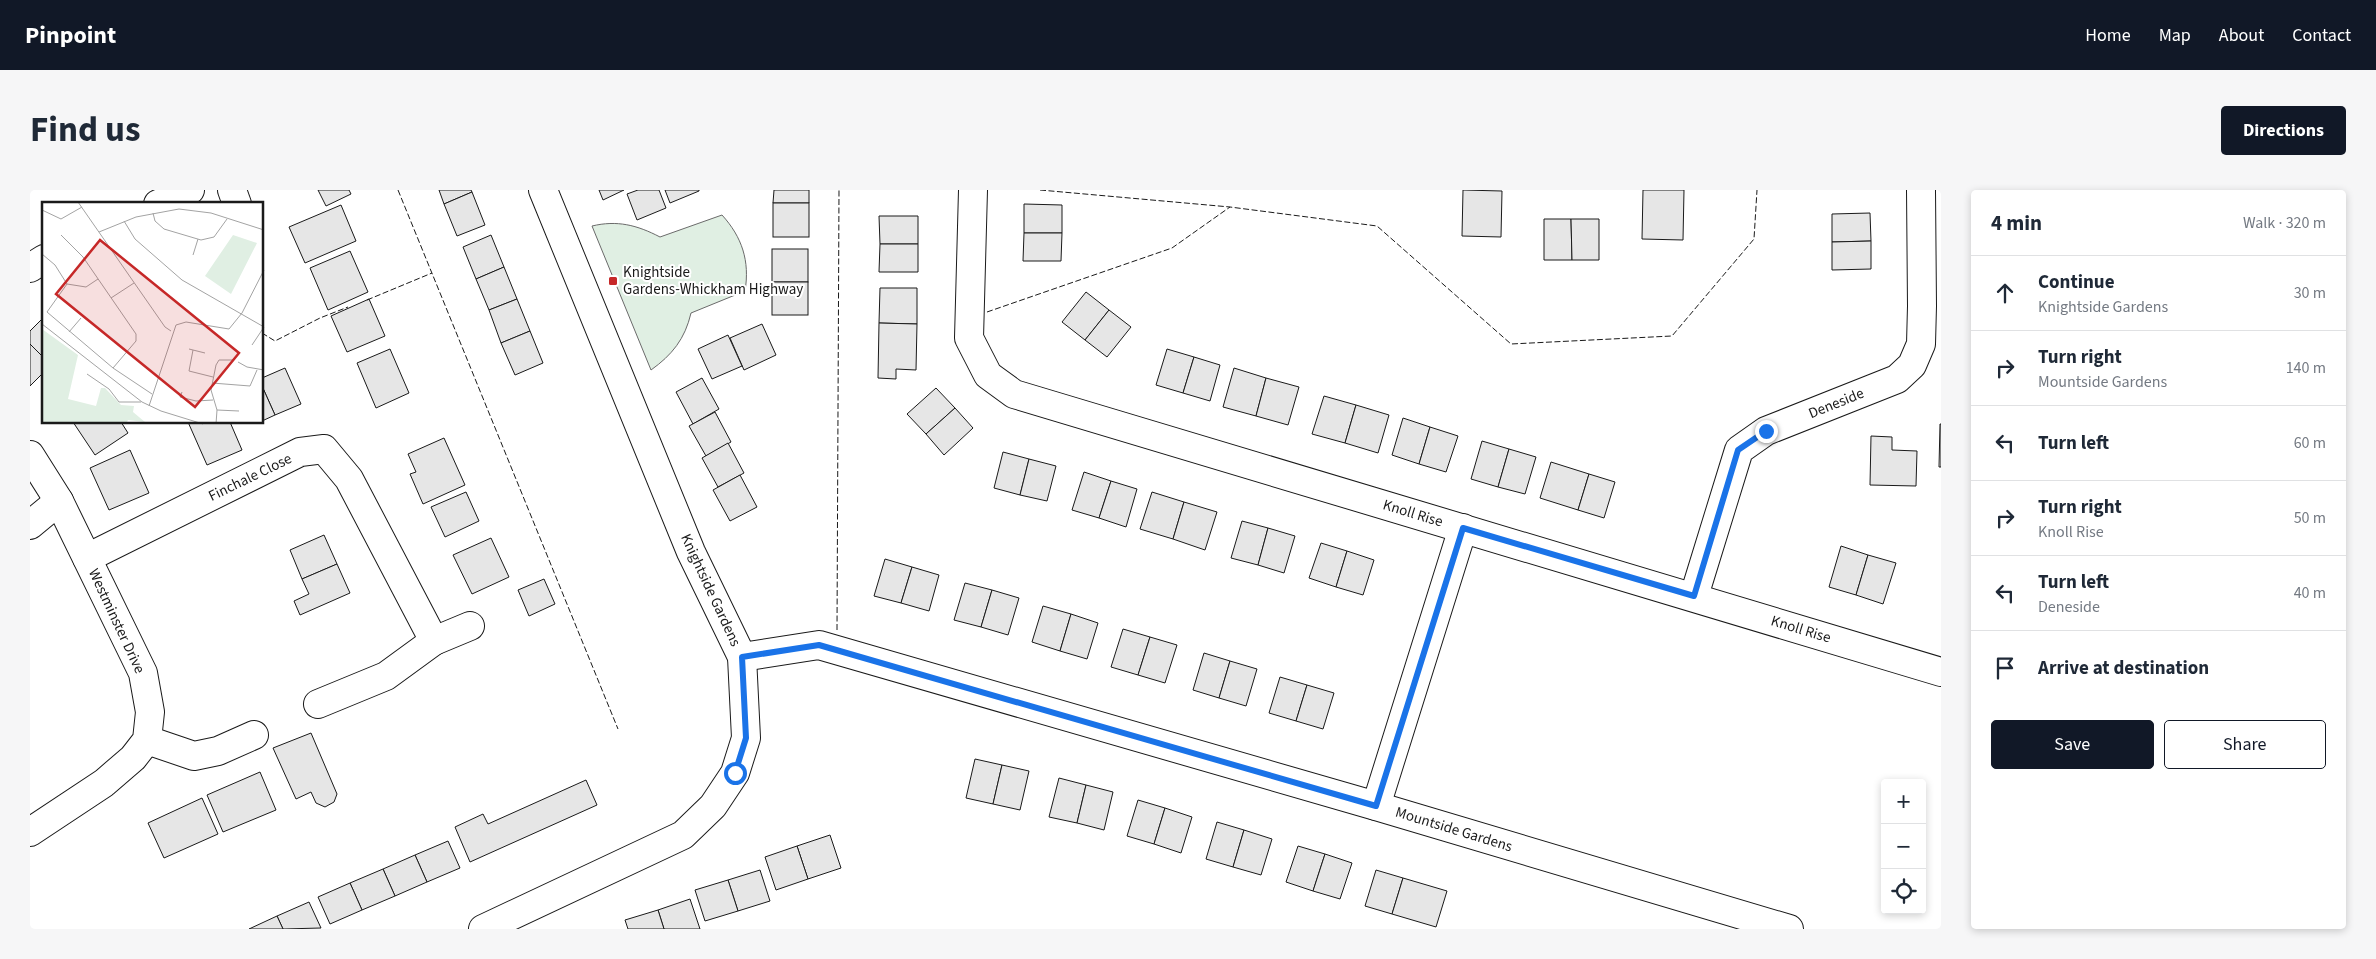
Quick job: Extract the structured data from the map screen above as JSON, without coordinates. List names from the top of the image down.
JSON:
{
  "streets": {
    "street": [
      "Deneside",
      "Finchale Close",
      "Knoll Rise",
      "Knightside Gardens",
      "Westminster Drive",
      "Mountside Gardens"
    ]
  },
  "crossings": [
    ["Deneside", "Knoll Rise"],
    ["Finchale Close", "Westminster Drive"],
    ["Knightside Gardens", "Mountside Gardens"]
  ],
  "places": {
    "transit": ["Knightside Gardens-Whickham Highway"]
  },
  "page": {
    "header": "Pinpoint",
    "nav": [
      "Home",
      "Map",
      "About",
      "Contact"
    ],
    "title": "Find us",
    "buttons": [
      "Directions",
      ["Save", "Share"]
    ],
    "heading": ["4 min", "Walk · 320 m"],
    "list": [
      ["Continue", "Knightside Gardens", "30 m"],
      ["Turn right", "Mountside Gardens", "140 m"],
      ["Turn left", "60 m"],
      ["Turn right", "Knoll Rise", "50 m"],
      ["Turn left", "Deneside", "40 m"],
      "Arrive at destination"
    ],
    "map_buttons": ["+", "−"]
  }
}
